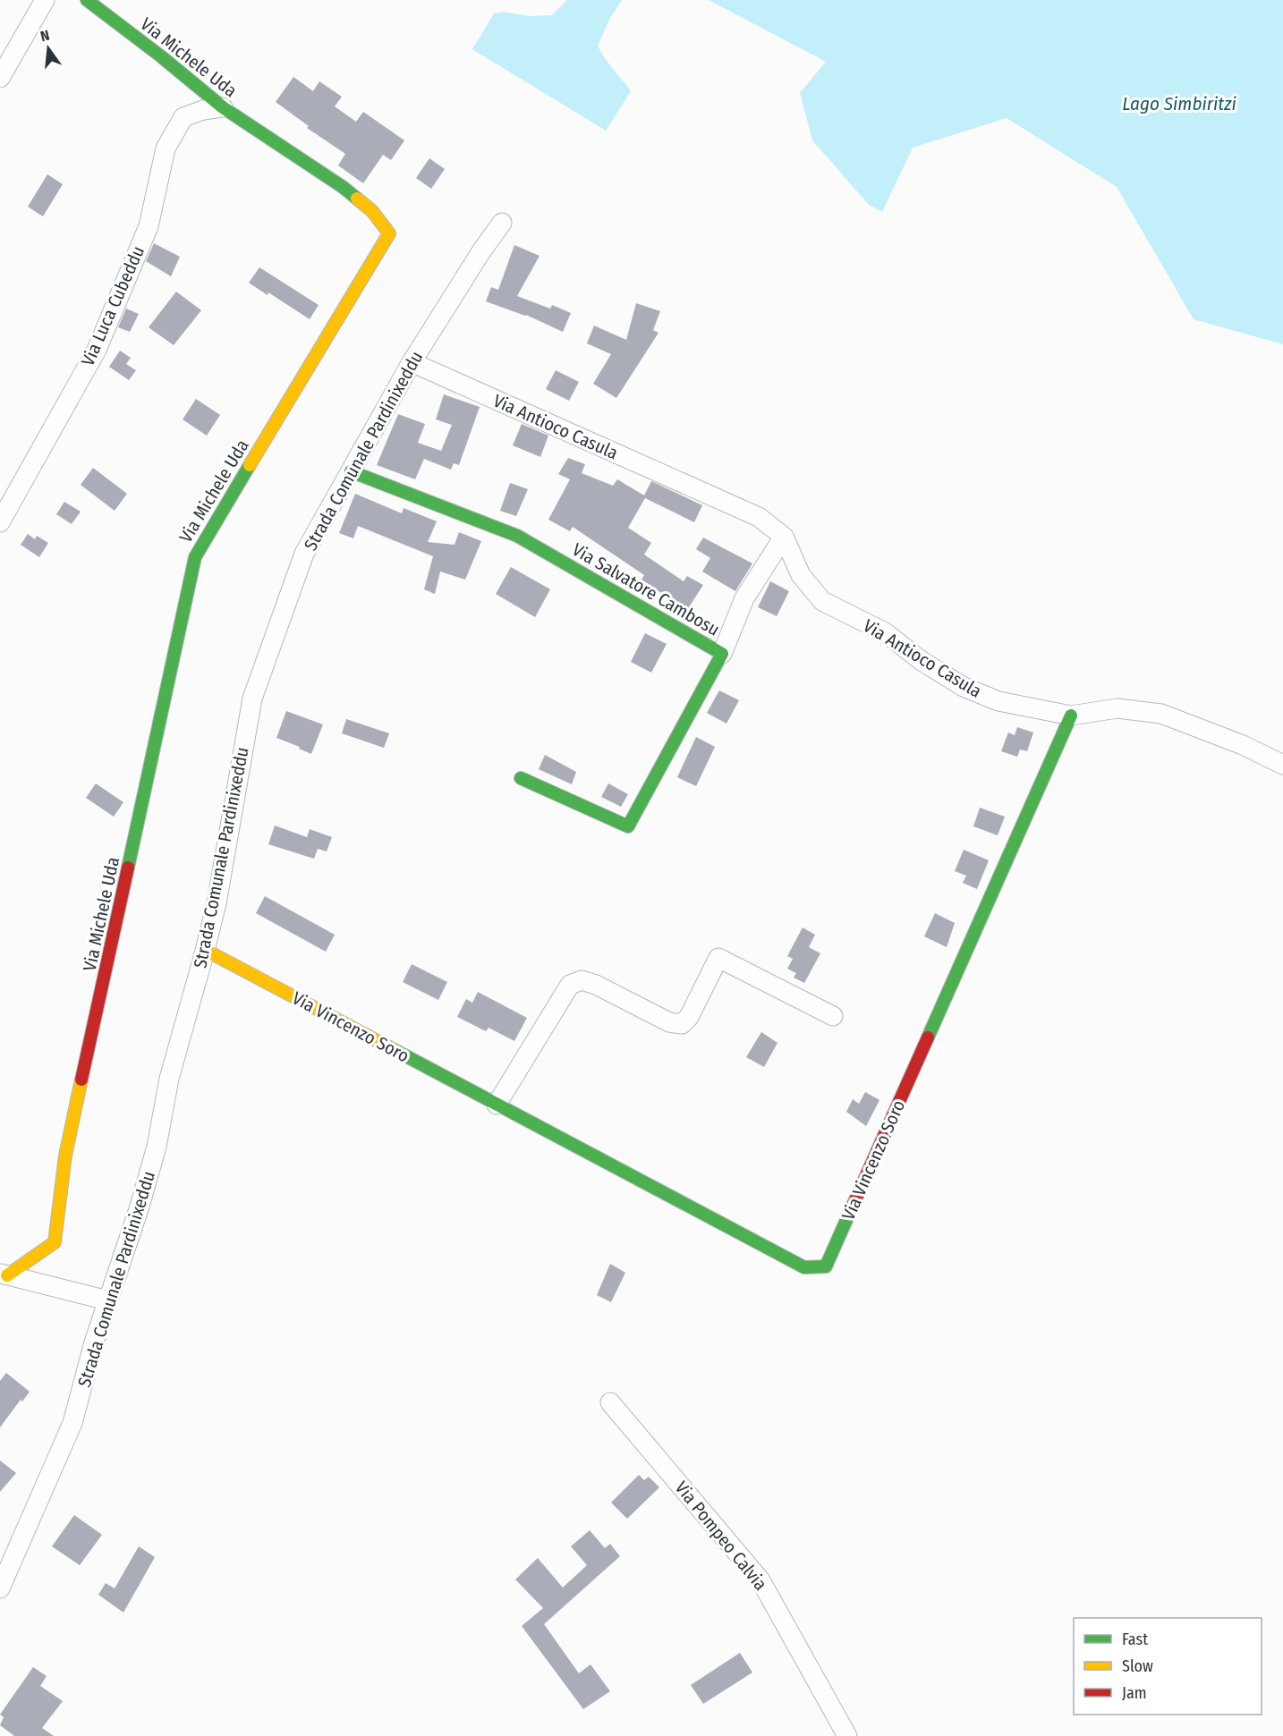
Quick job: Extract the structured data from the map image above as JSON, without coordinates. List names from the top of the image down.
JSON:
{
  "streets": {
    "street": [
      "Via Michele Uda",
      "Via Luca Cubeddu",
      "Via Antioco Casula",
      "Strada Comunale Pardinixeddu",
      "Via Salvatore Cambosu",
      "Via Vincenzo Soro",
      "Via Pompeo Calvia"
    ]
  },
  "crossings": [
    ["Via Michele Uda", "Via Luca Cubeddu"],
    ["Via Antioco Casula", "Strada Comunale Pardinixeddu"],
    ["Via Antioco Casula", "Via Vincenzo Soro"],
    ["Strada Comunale Pardinixeddu", "Via Salvatore Cambosu"],
    ["Strada Comunale Pardinixeddu", "Via Vincenzo Soro"]
  ],
  "water": ["Lago Simbiritzi"],
  "legend": ["Fast", "Slow", "Jam"],
  "north": "top"
}
